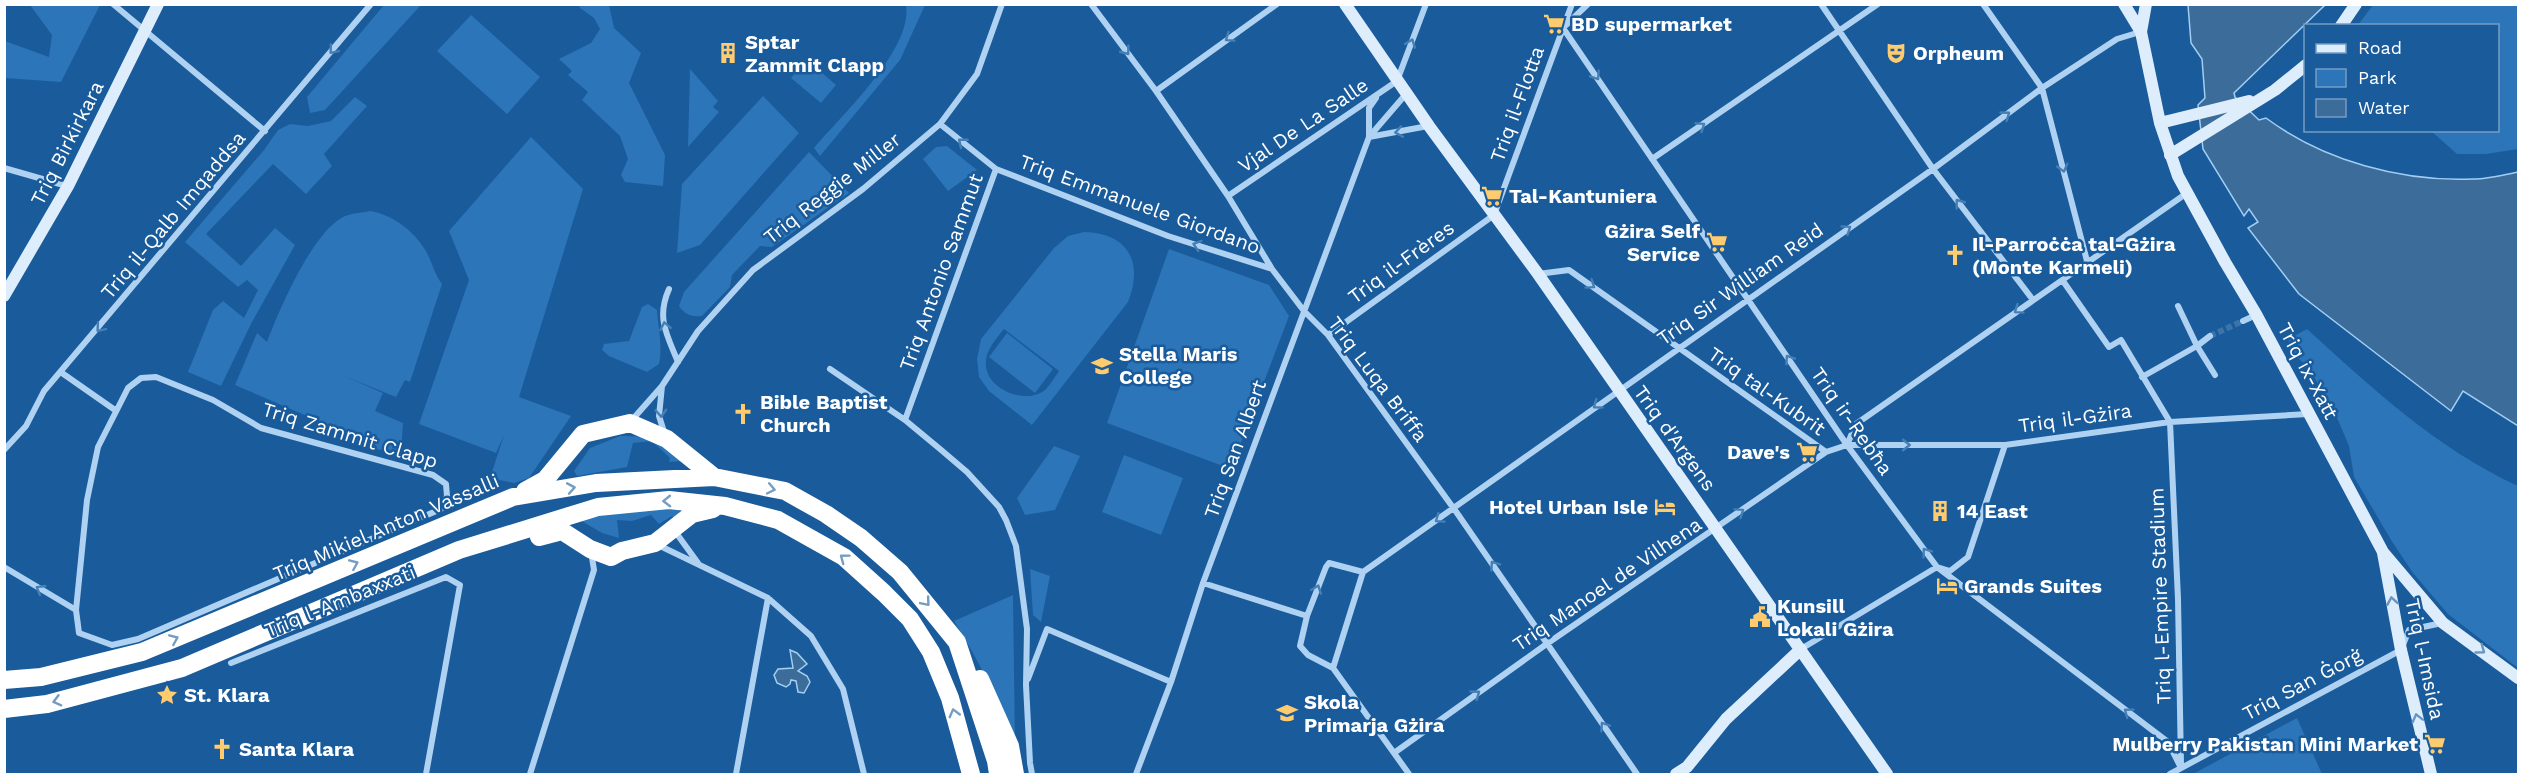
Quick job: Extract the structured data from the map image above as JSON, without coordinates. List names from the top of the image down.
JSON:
{
  "streets": {
    "highway": ["Triq Mikiel Anton Vassalli"],
    "main road": [
      "Triq Birkirkara",
      "Triq ix-Xatt",
      "Triq d'Argens",
      "Triq l-Imsida"
    ],
    "street": [
      "Triq il-Flotta",
      "Vjal De La Salle",
      "Triq Reggie Miller",
      "Triq Emmanuele Giordano",
      "Triq il-Qalb Imqaddsa",
      "Triq il-Frères",
      "Triq Antonio Sammut",
      "Triq Sir William Reid",
      "Triq Luqa Briffa",
      "Triq tal-Kubrit",
      "Triq il-Gżira",
      "Triq ir-Rebħa",
      "Triq Zammit Clapp",
      "Triq San Albert",
      "Triq Manoel de Vilhena",
      "Triq l-Empire Stadium",
      "Triq l-Ambaxxati",
      "Triq San Ġorġ"
    ]
  },
  "crossings": [
    ["Triq il-Flotta", "Triq il-Frères"],
    ["Triq il-Flotta", "Triq ir-Rebħa"],
    ["Triq il-Flotta", "Triq d'Argens"],
    ["Vjal De La Salle", "Triq Luqa Briffa"],
    ["Vjal De La Salle", "Triq d'Argens"],
    ["Vjal De La Salle", "Triq San Albert"],
    ["Triq Reggie Miller", "Triq Emmanuele Giordano"],
    ["Triq Emmanuele Giordano", "Triq Antonio Sammut"],
    ["Triq Emmanuele Giordano", "Triq Luqa Briffa"],
    ["Triq il-Frères", "Triq Luqa Briffa"],
    ["Triq il-Frères", "Triq d'Argens"],
    ["Triq Sir William Reid", "Triq ix-Xatt"],
    ["Triq Sir William Reid", "Triq Luqa Briffa"],
    ["Triq Sir William Reid", "Triq tal-Kubrit"],
    ["Triq Sir William Reid", "Triq ir-Rebħa"],
    ["Triq Sir William Reid", "Triq d'Argens"],
    ["Triq ix-Xatt", "Triq il-Gżira"],
    ["Triq ix-Xatt", "Triq l-Imsida"],
    ["Triq ix-Xatt", "Triq San Ġorġ"],
    ["Triq Luqa Briffa", "Triq San Albert"],
    ["Triq Luqa Briffa", "Triq Manoel de Vilhena"],
    ["Triq tal-Kubrit", "Triq d'Argens"],
    ["Triq tal-Kubrit", "Triq Manoel de Vilhena"],
    ["Triq il-Gżira", "Triq ir-Rebħa"],
    ["Triq il-Gżira", "Triq Manoel de Vilhena"],
    ["Triq il-Gżira", "Triq l-Empire Stadium"],
    ["Triq ir-Rebħa", "Triq Manoel de Vilhena"],
    ["Triq ir-Rebħa", "Triq l-Empire Stadium"],
    ["Triq ir-Rebħa", "Triq San Ġorġ"],
    ["Triq Zammit Clapp", "Triq Mikiel Anton Vassalli"],
    ["Triq d'Argens", "Triq San Albert"],
    ["Triq d'Argens", "Triq Manoel de Vilhena"],
    ["Triq l-Empire Stadium", "Triq San Ġorġ"],
    ["Triq l-Imsida", "Triq San Ġorġ"]
  ],
  "one_way": [
    "Triq Emmanuele Giordano",
    "Triq il-Qalb Imqaddsa",
    "Triq tal-Kubrit",
    "Triq Manoel de Vilhena",
    "Triq l-Imsida"
  ],
  "places": {
    "supermarket": [
      "BD supermarket",
      "Tal-Kantuniera",
      "Gżira Self Service",
      "Dave's",
      "Mulberry Pakistan Mini Market"
    ],
    "building": ["Sptar Zammit Clapp", "14 East"],
    "theatre": ["Orpheum"],
    "church": ["Il-Parroċċa tal-Gżira (Monte Karmeli)", "Bible Baptist Church", "Santa Klara"],
    "school or university": ["Stella Maris College", "Skola Primarja Gżira"],
    "hotel": ["Hotel Urban Isle", "Grands Suites"],
    "public building": ["Kunsill Lokali Gżira"],
    "place": ["St. Klara"]
  },
  "legend": ["Road", "Park", "Water"]
}
